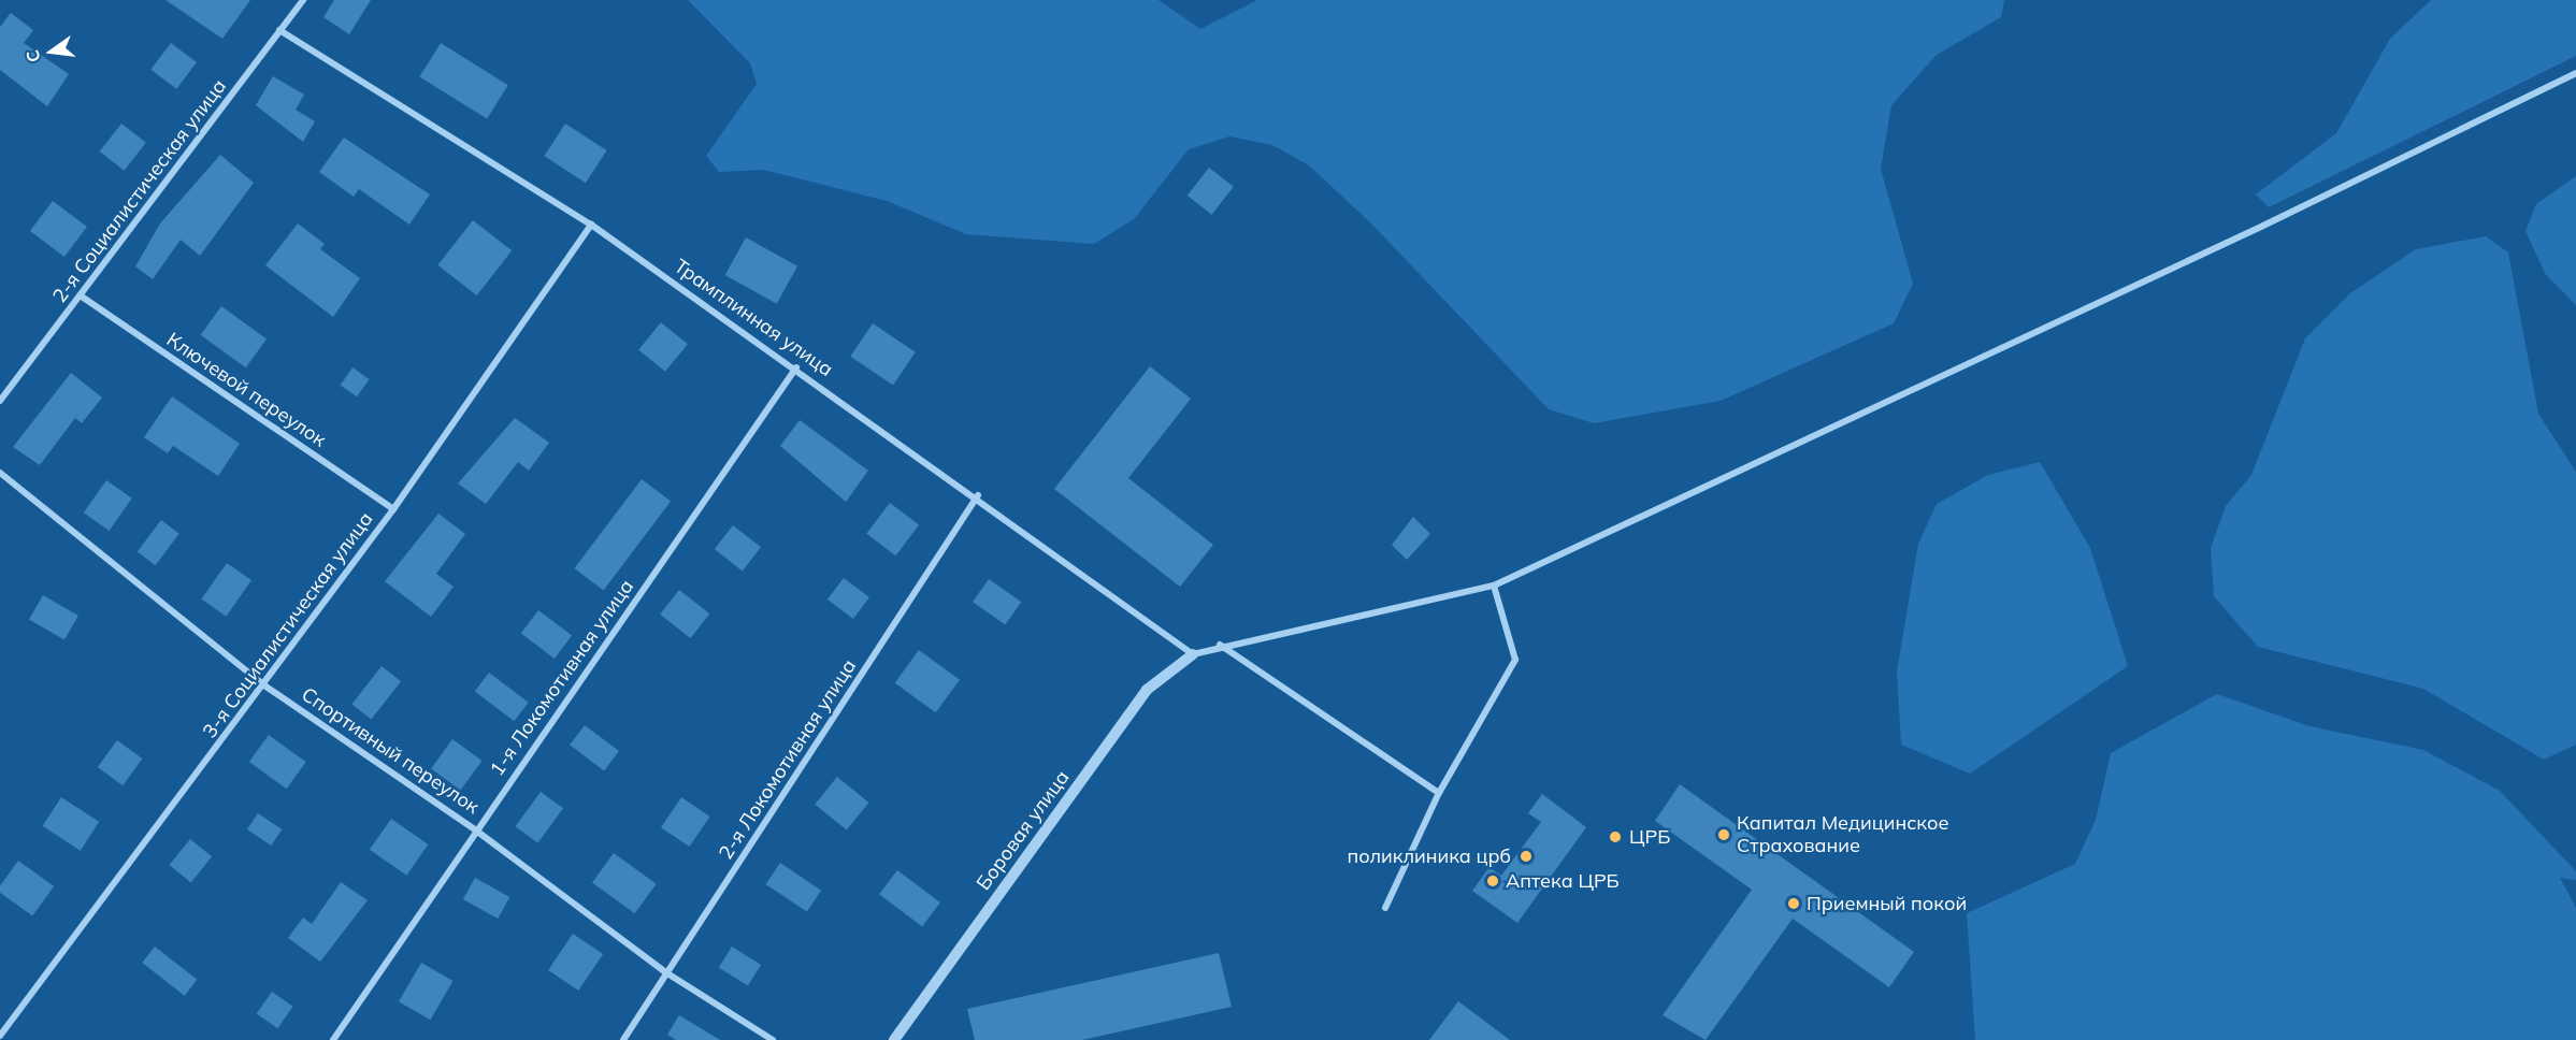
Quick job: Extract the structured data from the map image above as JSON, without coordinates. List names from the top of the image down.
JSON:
{
  "streets": {
    "street": [
      "2-я Социалистическая улица",
      "Трамплинная улица",
      "Ключевой переулок",
      "3-я Социалистическая улица",
      "1-я Локомотивная улица",
      "Спортивный переулок",
      "2-я Локомотивная улица",
      "Боровая улица"
    ]
  },
  "crossings": [
    ["2-я Социалистическая улица", "Трамплинная улица"],
    ["2-я Социалистическая улица", "Ключевой переулок"],
    ["Трамплинная улица", "3-я Социалистическая улица"],
    ["Трамплинная улица", "1-я Локомотивная улица"],
    ["Трамплинная улица", "2-я Локомотивная улица"],
    ["Трамплинная улица", "Боровая улица"],
    ["Ключевой переулок", "3-я Социалистическая улица"],
    ["3-я Социалистическая улица", "Спортивный переулок"],
    ["1-я Локомотивная улица", "Спортивный переулок"],
    ["Спортивный переулок", "2-я Локомотивная улица"]
  ],
  "places": [
    "Капитал Медицинское Страхование",
    "ЦРБ",
    "поликлиника црб",
    "Аптека ЦРБ",
    "Приемный покой"
  ],
  "north": "left"
}
